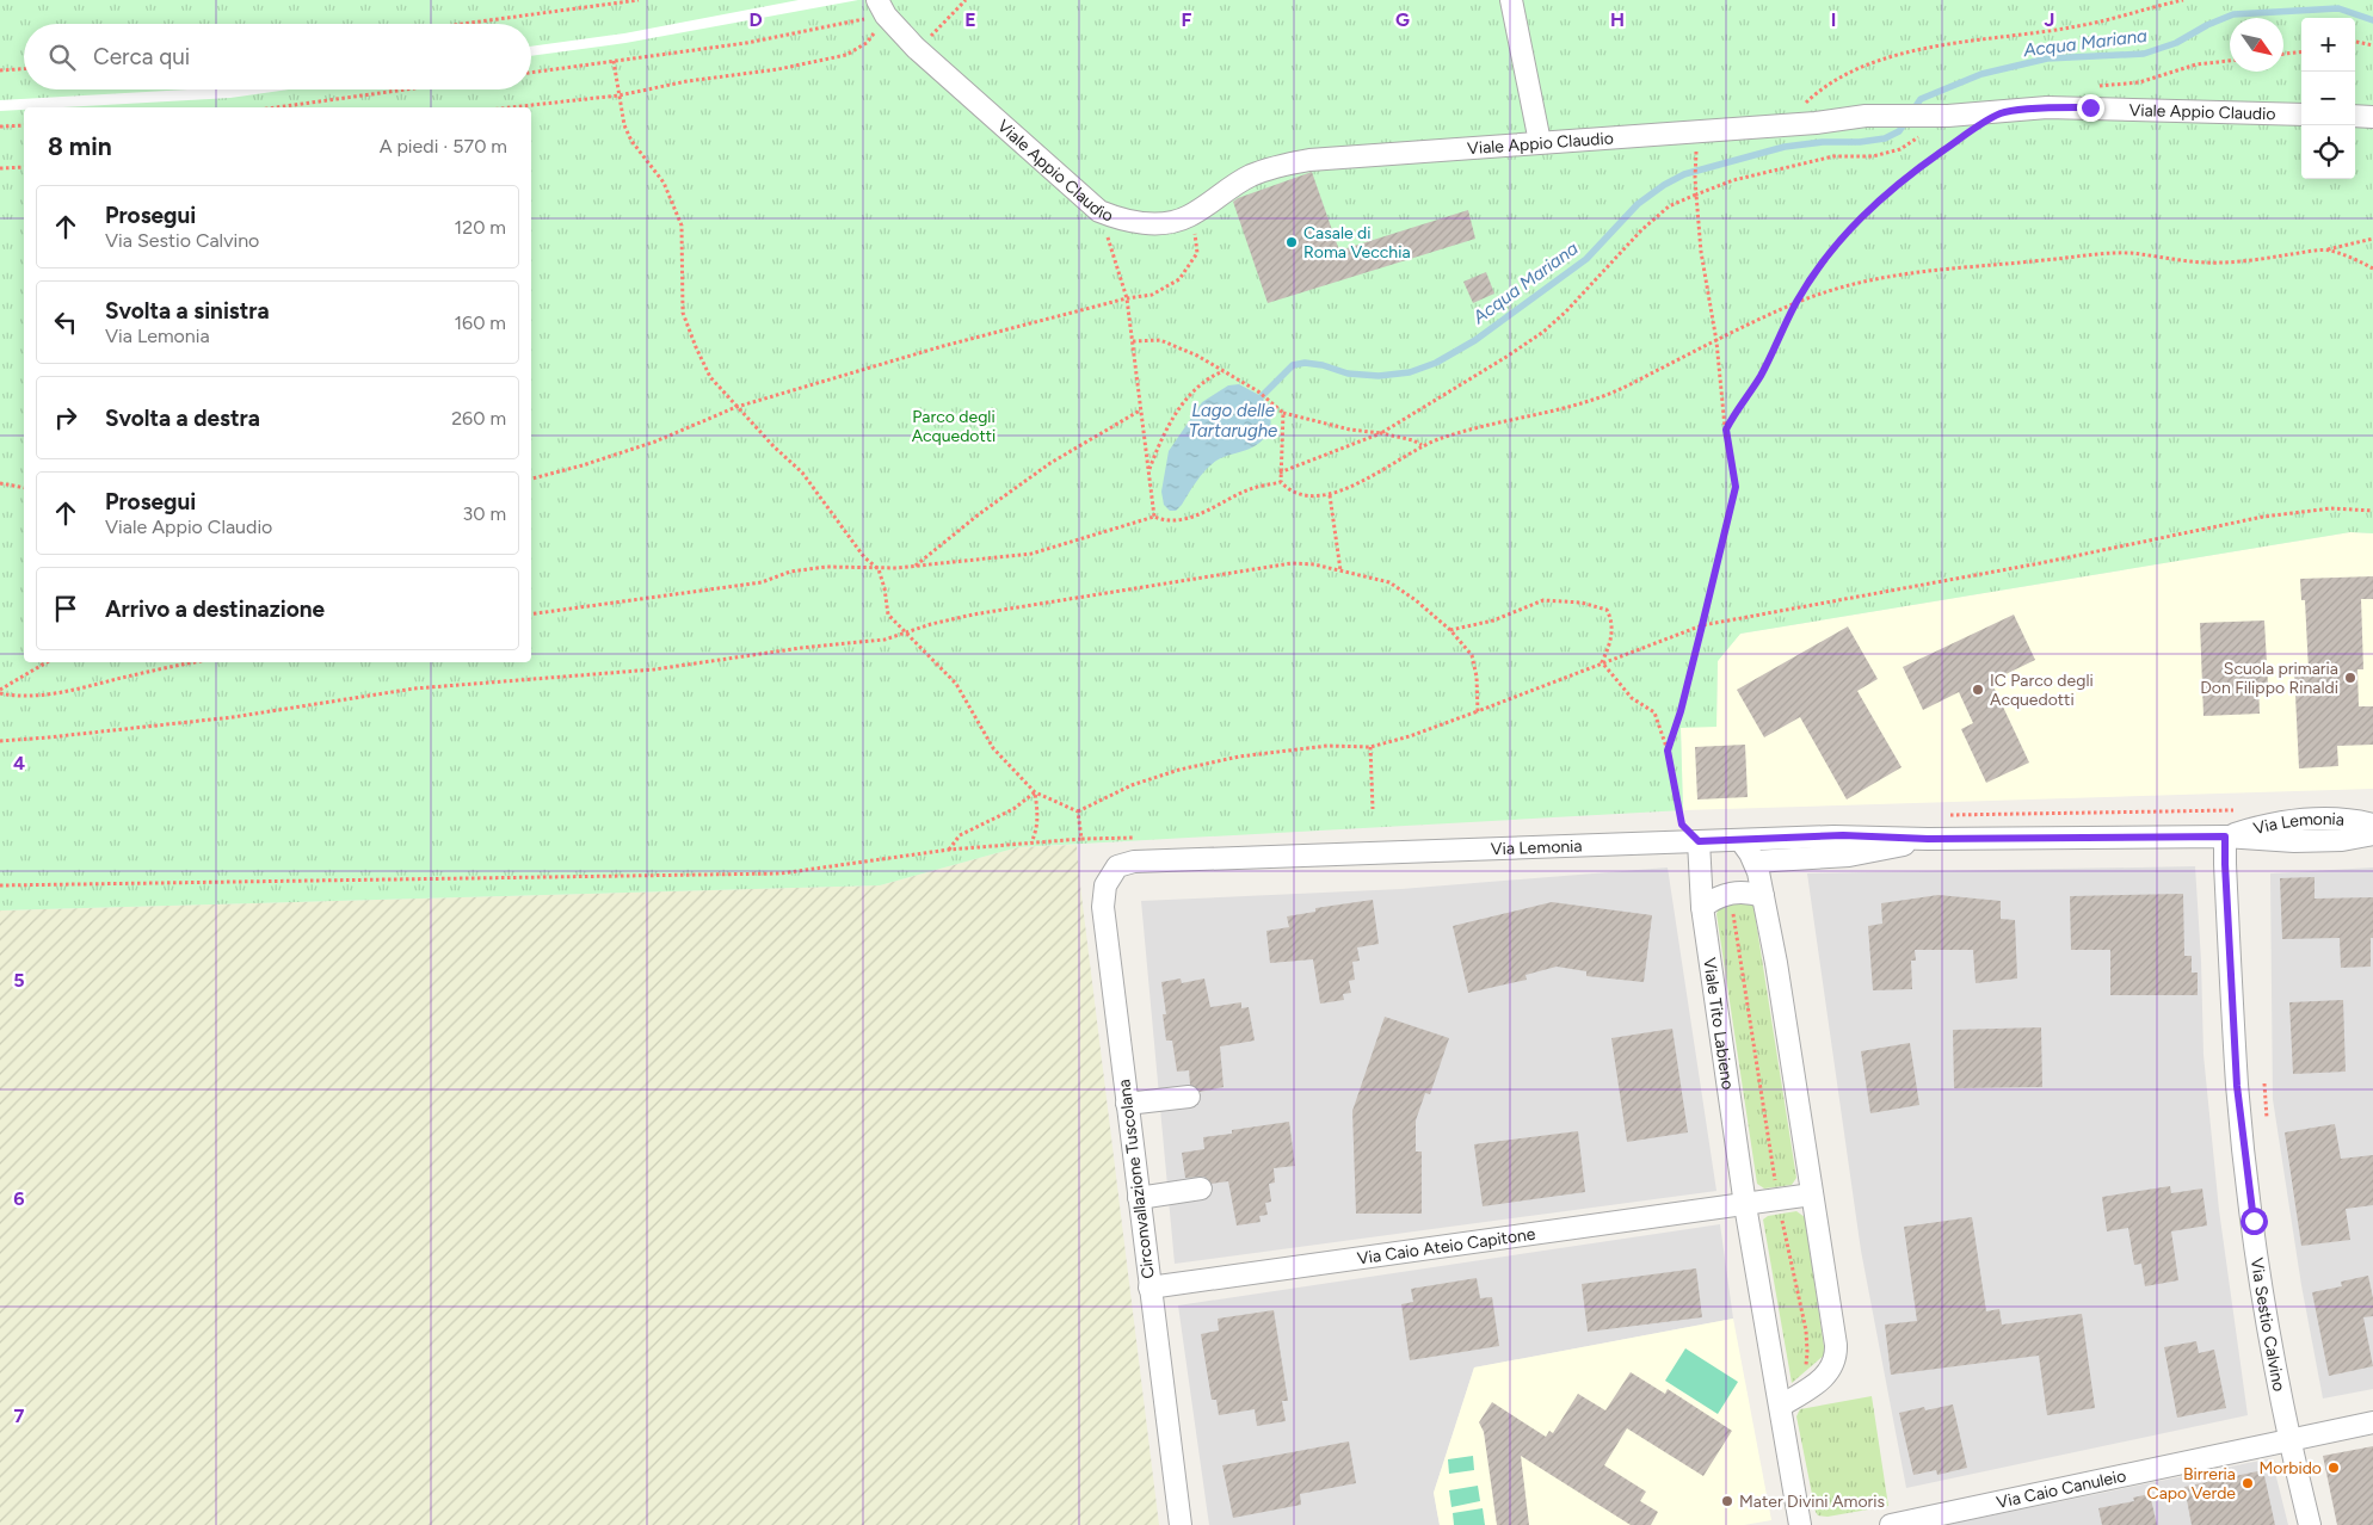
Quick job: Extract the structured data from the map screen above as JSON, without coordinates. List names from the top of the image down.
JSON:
{
  "streets": {
    "street": [
      "Viale Appio Claudio",
      "Via Lemonia",
      "Viale Tito Labieno",
      "Circonvallazione Tuscolana",
      "Via Caio Ateio Capitone",
      "Via Sestio Calvino",
      "Via Caio Canuleio"
    ]
  },
  "crossings": [
    ["Via Lemonia", "Viale Tito Labieno"],
    ["Via Lemonia", "Circonvallazione Tuscolana"],
    ["Via Lemonia", "Via Sestio Calvino"],
    ["Viale Tito Labieno", "Via Caio Ateio Capitone"],
    ["Circonvallazione Tuscolana", "Via Caio Ateio Capitone"],
    ["Via Sestio Calvino", "Via Caio Canuleio"]
  ],
  "water": ["Acqua Mariana", "Lago delle Tartarughe"],
  "parks": ["Parco degli Acquedotti"],
  "places": [
    "Casale di Roma Vecchia",
    "Scuola primaria Don Filippo Rinaldi",
    "IC Parco degli Acquedotti",
    "Morbido",
    "Birreria Capo Verde",
    "Mater Divini Amoris"
  ],
  "north": "bottom right",
  "page": {
    "map_buttons": ["+", "−"],
    "search": "Cerca qui",
    "heading": ["8 min", "A piedi · 570 m"],
    "list": [
      ["Prosegui", "Via Sestio Calvino", "120 m"],
      ["Svolta a sinistra", "Via Lemonia", "160 m"],
      ["Svolta a destra", "260 m"],
      ["Prosegui", "Viale Appio Claudio", "30 m"],
      "Arrivo a destinazione"
    ]
  },
  "grid": {
    "columns": [
      "D",
      "E",
      "F",
      "G",
      "H",
      "I",
      "J"
    ],
    "rows": [
      "4",
      "5",
      "6",
      "7"
    ]
  }
}
